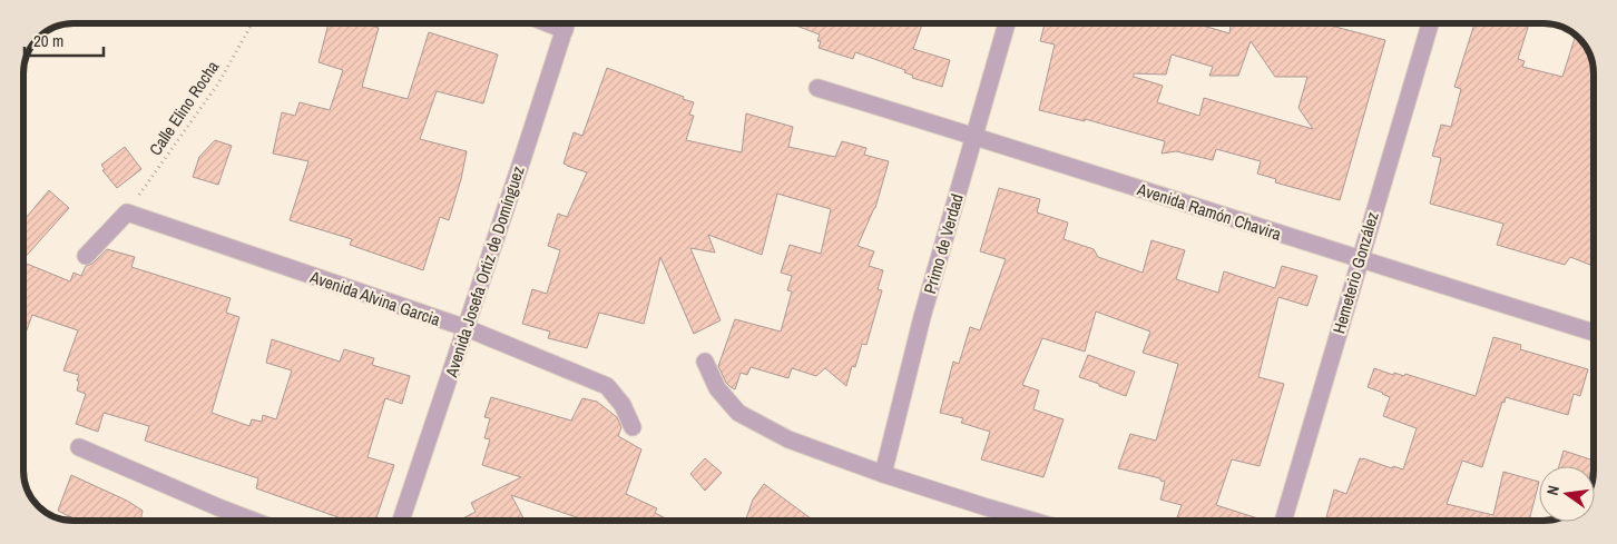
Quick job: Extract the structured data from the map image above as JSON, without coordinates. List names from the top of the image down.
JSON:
{
  "streets": {
    "street": [
      "Avenida Ramón Chavira",
      "Primo de Verdad",
      "Avenida Josefa Ortiz de Domínguez",
      "Hemeterio González",
      "Avenida Alvina Garcia"
    ],
    "path": ["Calle Elino Rocha"]
  },
  "crossings": [
    ["Calle Elino Rocha", "Avenida Alvina Garcia"],
    ["Avenida Ramón Chavira", "Primo de Verdad"],
    ["Avenida Ramón Chavira", "Hemeterio González"],
    ["Avenida Josefa Ortiz de Domínguez", "Avenida Alvina Garcia"]
  ],
  "scale_bar": "20 m",
  "north": "left"
}
